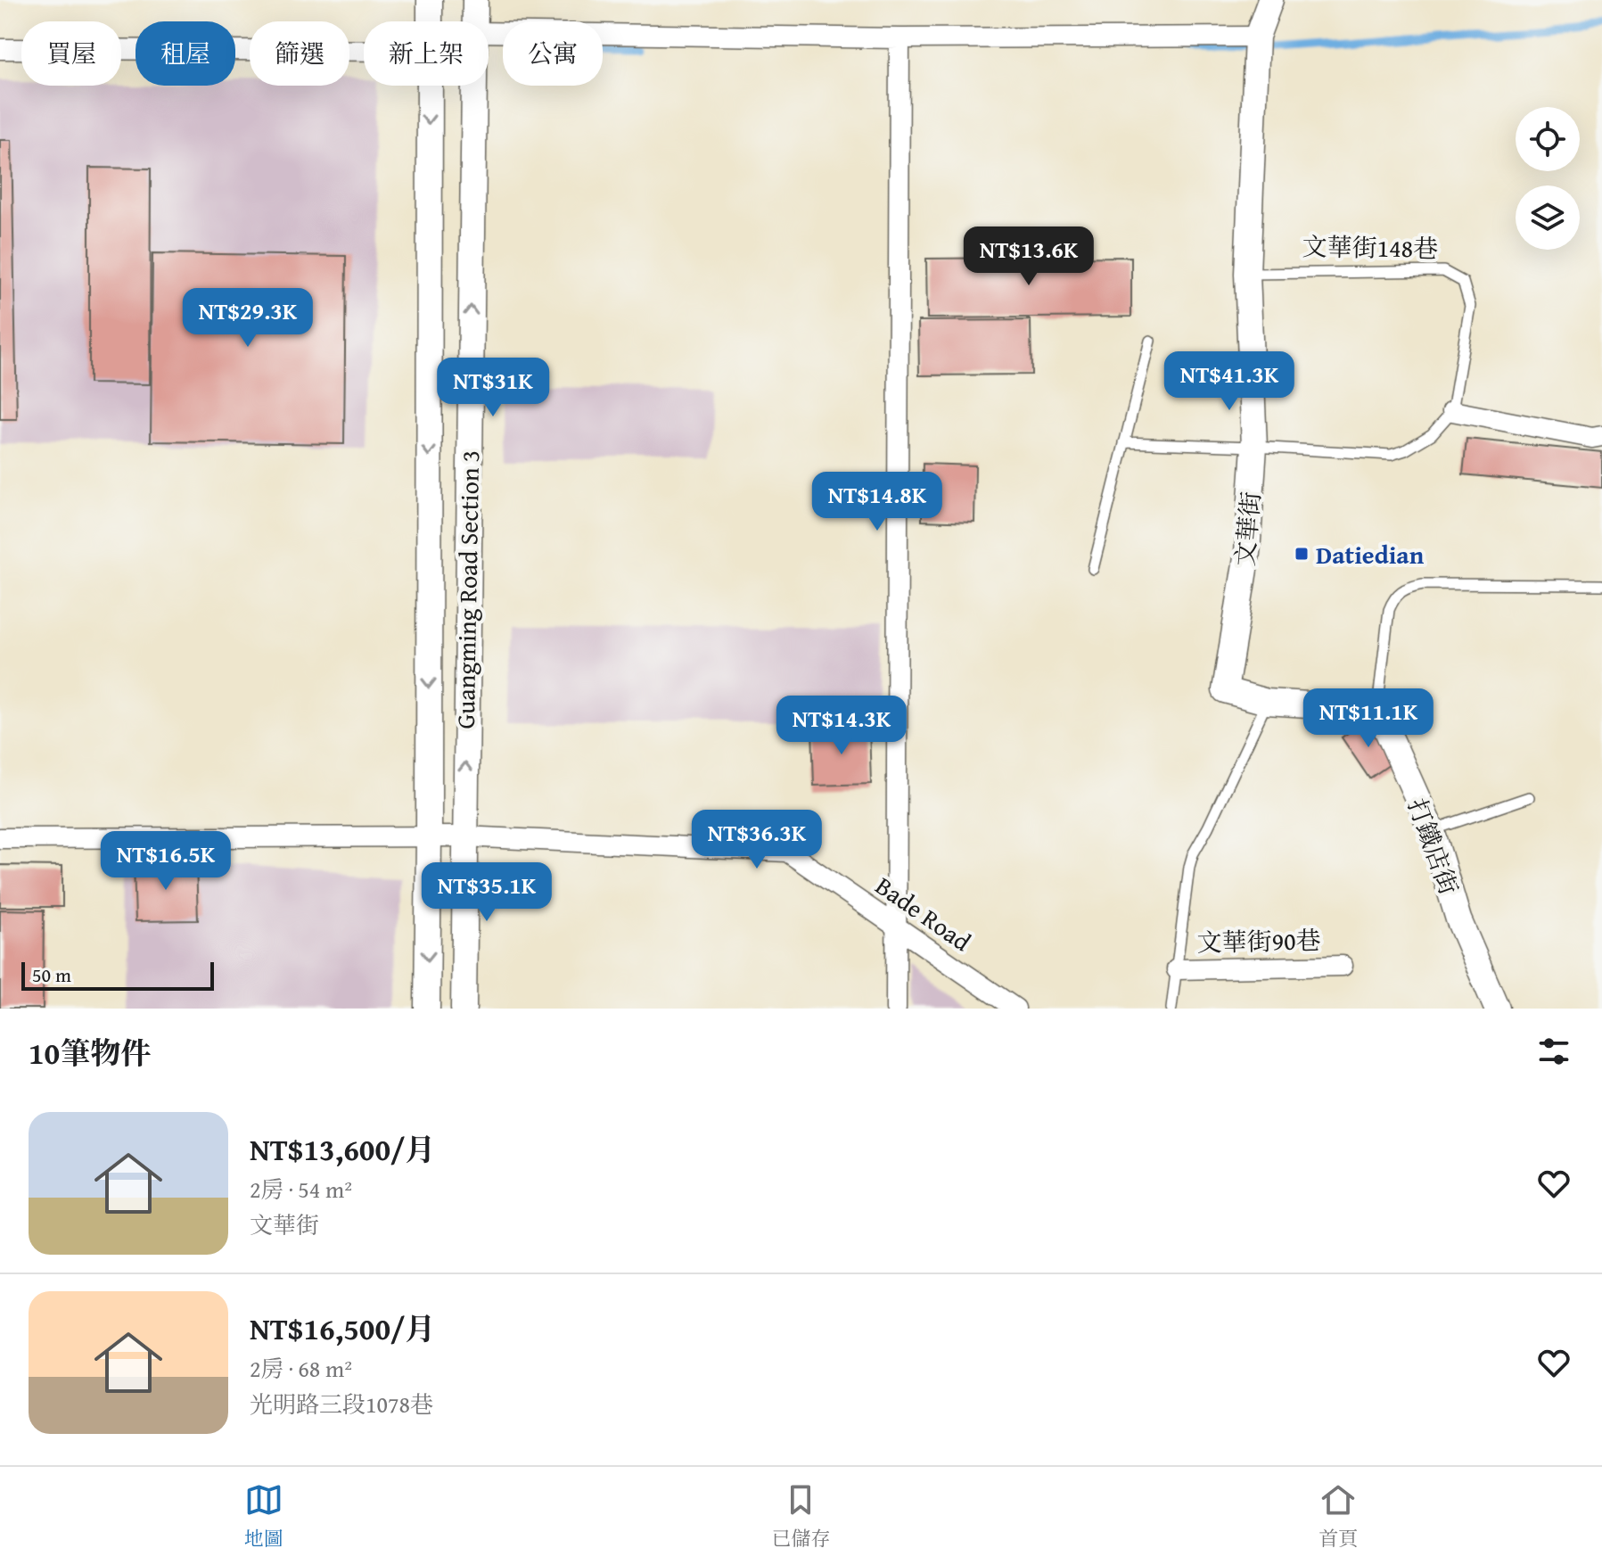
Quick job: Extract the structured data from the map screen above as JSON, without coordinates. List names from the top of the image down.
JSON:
{
  "streets": {
    "street": [
      "文華街",
      "Guangming Road Section 3",
      "打鐵店街",
      "Bade Road",
      "文華街90巷"
    ],
    "lane": ["文華街148巷"]
  },
  "crossings": [
    ["文華街148巷", "文華街"],
    ["Guangming Road Section 3", "Bade Road"]
  ],
  "places": {
    "transit": ["Datiedian"]
  },
  "scale_bar": "50 m",
  "page": {
    "chip": [
      "買屋",
      "租屋",
      "篩選",
      "新上架",
      "公寓"
    ],
    "price": [
      "NT$13.6K",
      "NT$29.3K",
      "NT$41.3K",
      "NT$31K",
      "NT$14.8K",
      "NT$11.1K",
      "NT$14.3K",
      "NT$36.3K",
      "NT$16.5K",
      "NT$35.1K"
    ],
    "scale": "50 m",
    "heading": "10筆物件",
    "list": [
      {
        "name": "NT$13,600/月",
        "note": "2房 · 54 m² · 文華街"
      },
      {
        "name": "NT$16,500/月",
        "note": "2房 · 68 m² · 光明路三段1078巷"
      }
    ],
    "tabs": ["地圖", "已儲存", "首頁"]
  }
}
